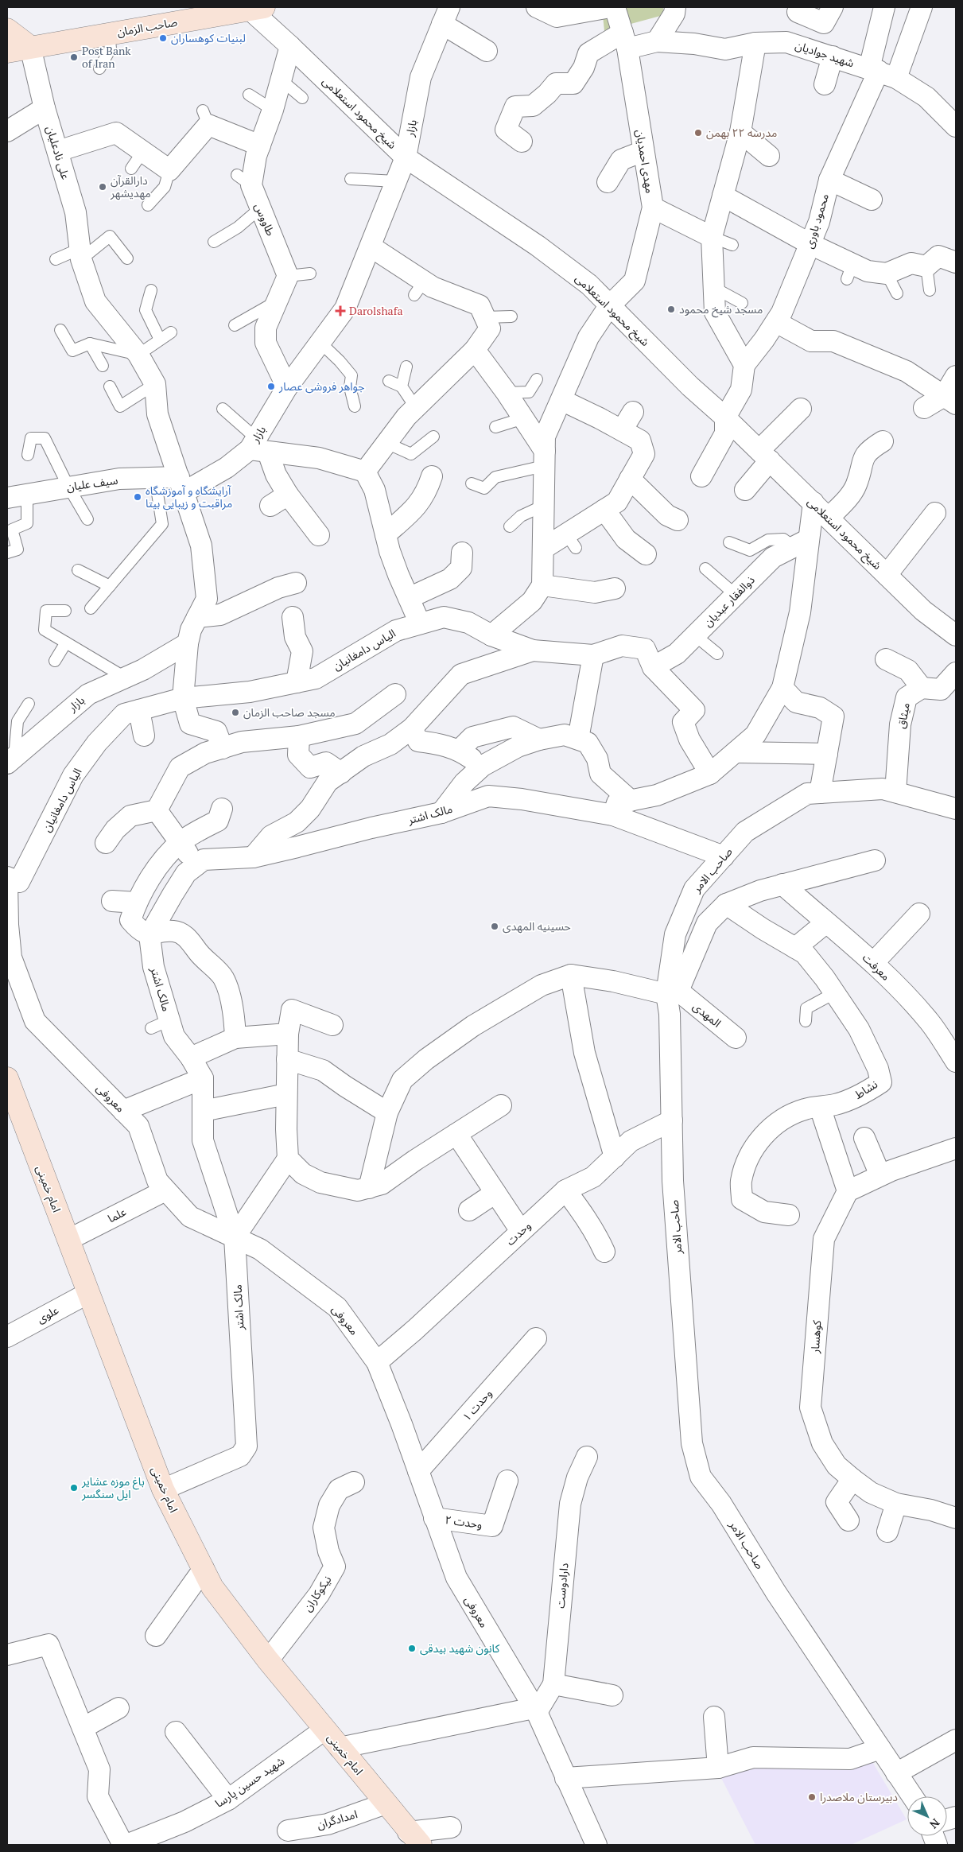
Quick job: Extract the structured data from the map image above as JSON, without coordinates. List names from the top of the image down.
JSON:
{
  "streets": {
    "street": [
      "صاحب الزمان",
      "شهید جوادیان",
      "شیخ محمود استعلامی",
      "بازار",
      "علی نادعلیان",
      "مهدی احمدیان",
      "طاووس",
      "محمود باوری",
      "سیف علیان",
      "ذوالفقار عبدیان",
      "الیاس دامغانیان",
      "میثاق",
      "مالک اشتر",
      "صاحب الامر",
      "معرفت",
      "المهدی",
      "نشاط",
      "معروفی",
      "امام خمینی",
      "علما",
      "وحدت",
      "علوی",
      "کوهسار",
      "وحدت ۱",
      "وحدت ۲",
      "دارادوست",
      "نیکوکاران",
      "شهید حسین پارسا",
      "امدادگران"
    ]
  },
  "crossings": [
    ["صاحب الزمان", "شیخ محمود استعلامی"],
    ["صاحب الزمان", "علی نادعلیان"],
    ["شهید جوادیان", "مهدی احمدیان"],
    ["شهید جوادیان", "محمود باوری"],
    ["شیخ محمود استعلامی", "بازار"],
    ["شیخ محمود استعلامی", "مهدی احمدیان"],
    ["شیخ محمود استعلامی", "طاووس"],
    ["بازار", "سیف علیان"],
    ["ذوالفقار عبدیان", "الیاس دامغانیان"],
    ["الیاس دامغانیان", "معروفی"],
    ["میثاق", "صاحب الامر"],
    ["مالک اشتر", "صاحب الامر"],
    ["مالک اشتر", "معروفی"],
    ["مالک اشتر", "امام خمینی"],
    ["صاحب الامر", "المهدی"],
    ["صاحب الامر", "وحدت"],
    ["معروفی", "علما"],
    ["معروفی", "وحدت"],
    ["معروفی", "وحدت ۱"],
    ["معروفی", "وحدت ۲"],
    ["معروفی", "دارادوست"],
    ["امام خمینی", "علما"],
    ["امام خمینی", "علوی"],
    ["امام خمینی", "نیکوکاران"],
    ["امام خمینی", "شهید حسین پارسا"],
    ["امام خمینی", "امدادگران"]
  ],
  "places": {
    "other": [
      "لبنیات کوهساران",
      "Post Bank of Iran",
      "مدرسه ۲۲ بهمن",
      "دارالقرآن مهدیشهر",
      "مسجد شیخ محمود",
      "جواهر فروشی عصار",
      "آرایشگاه و آموزشگاه مراقبت و زیبایی بیتا",
      "مسجد صاحب الزمان",
      "حسینیه المهدی",
      "باغ موزه عشایر ایل سنگسر",
      "کانون شهید بیدقی",
      "دبیرستان ملاصدرا"
    ],
    "health": ["Darolshafa"]
  },
  "north": "bottom right"
}
